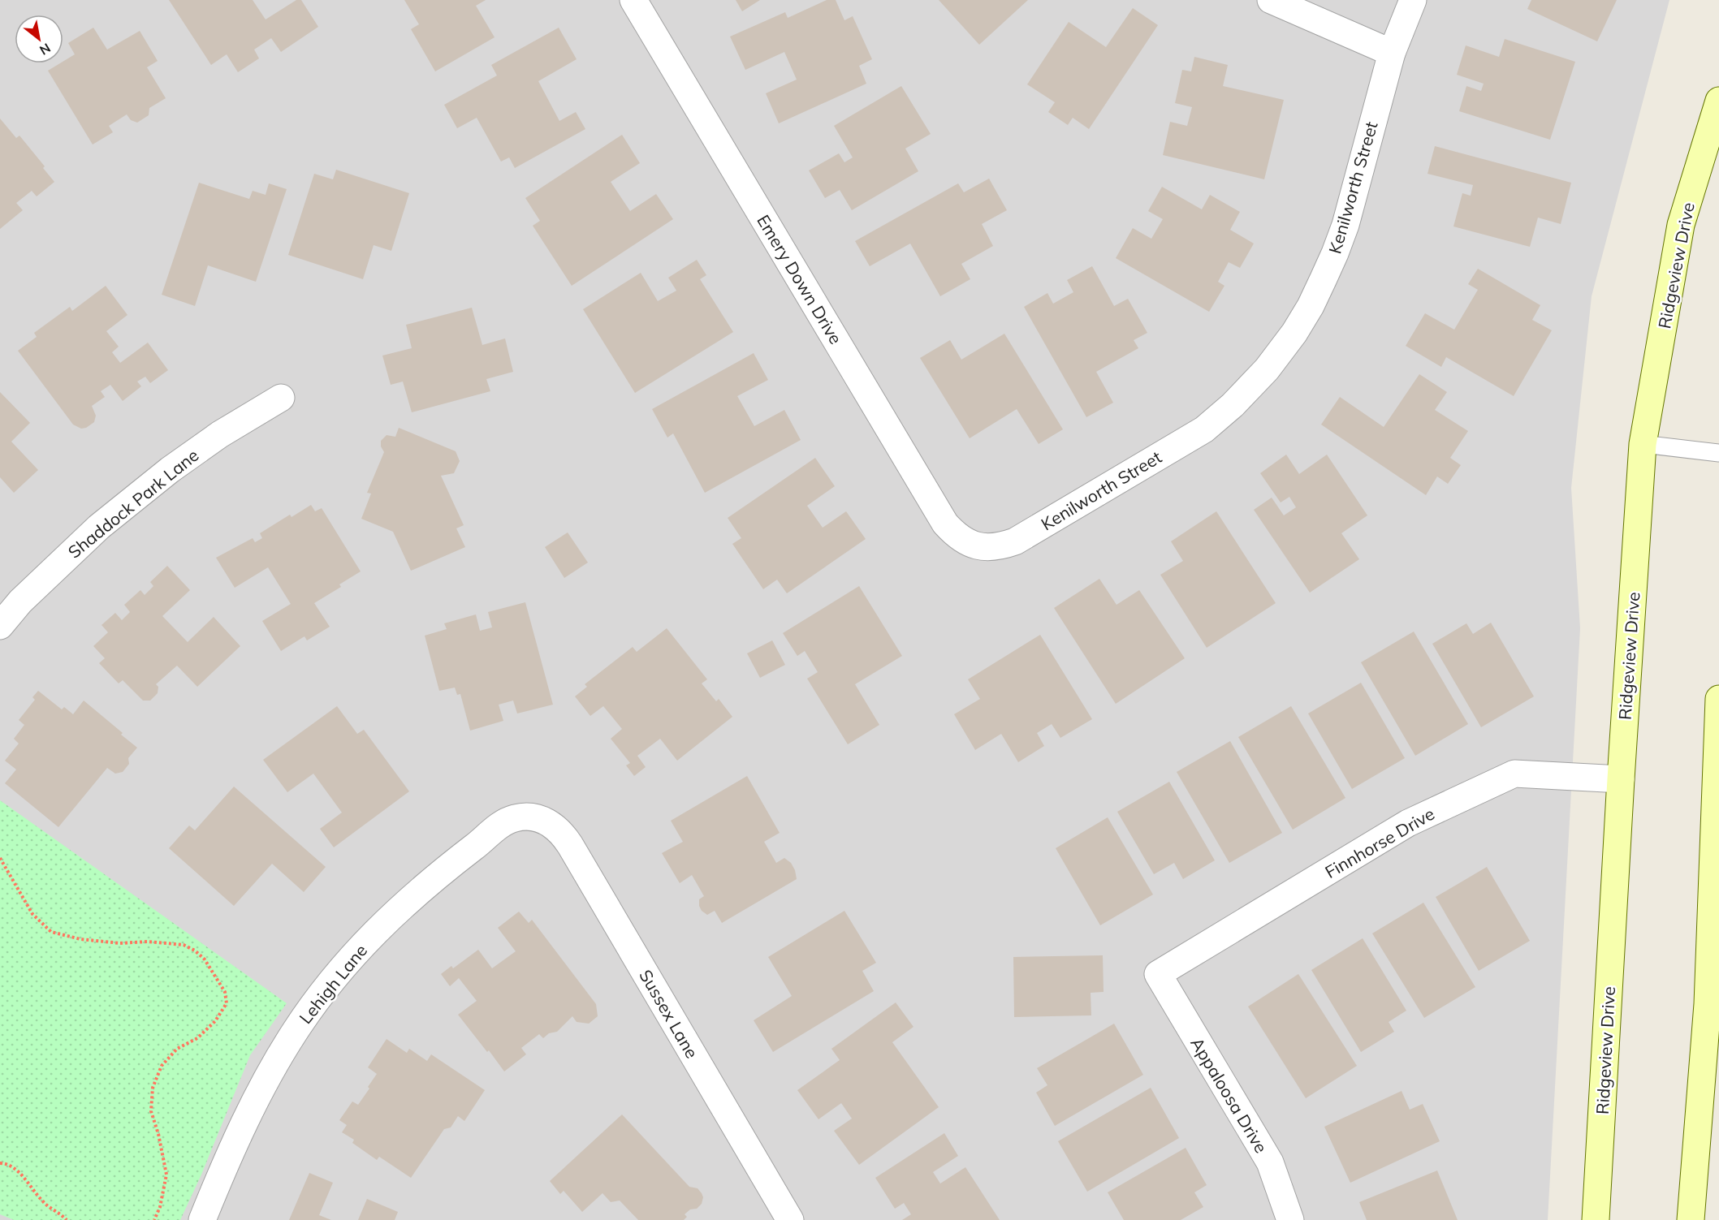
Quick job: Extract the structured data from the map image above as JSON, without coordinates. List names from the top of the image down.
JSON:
{
  "streets": {
    "main road": ["Ridgeview Drive"],
    "street": [
      "Kenilworth Street",
      "Emery Down Drive",
      "Shaddock Park Lane",
      "Finnhorse Drive",
      "Lehigh Lane",
      "Sussex Lane",
      "Appaloosa Drive"
    ]
  },
  "crossings": [
    ["Kenilworth Street", "Emery Down Drive"],
    ["Ridgeview Drive", "Finnhorse Drive"],
    ["Finnhorse Drive", "Appaloosa Drive"],
    ["Lehigh Lane", "Sussex Lane"]
  ],
  "north": "bottom right"
}
